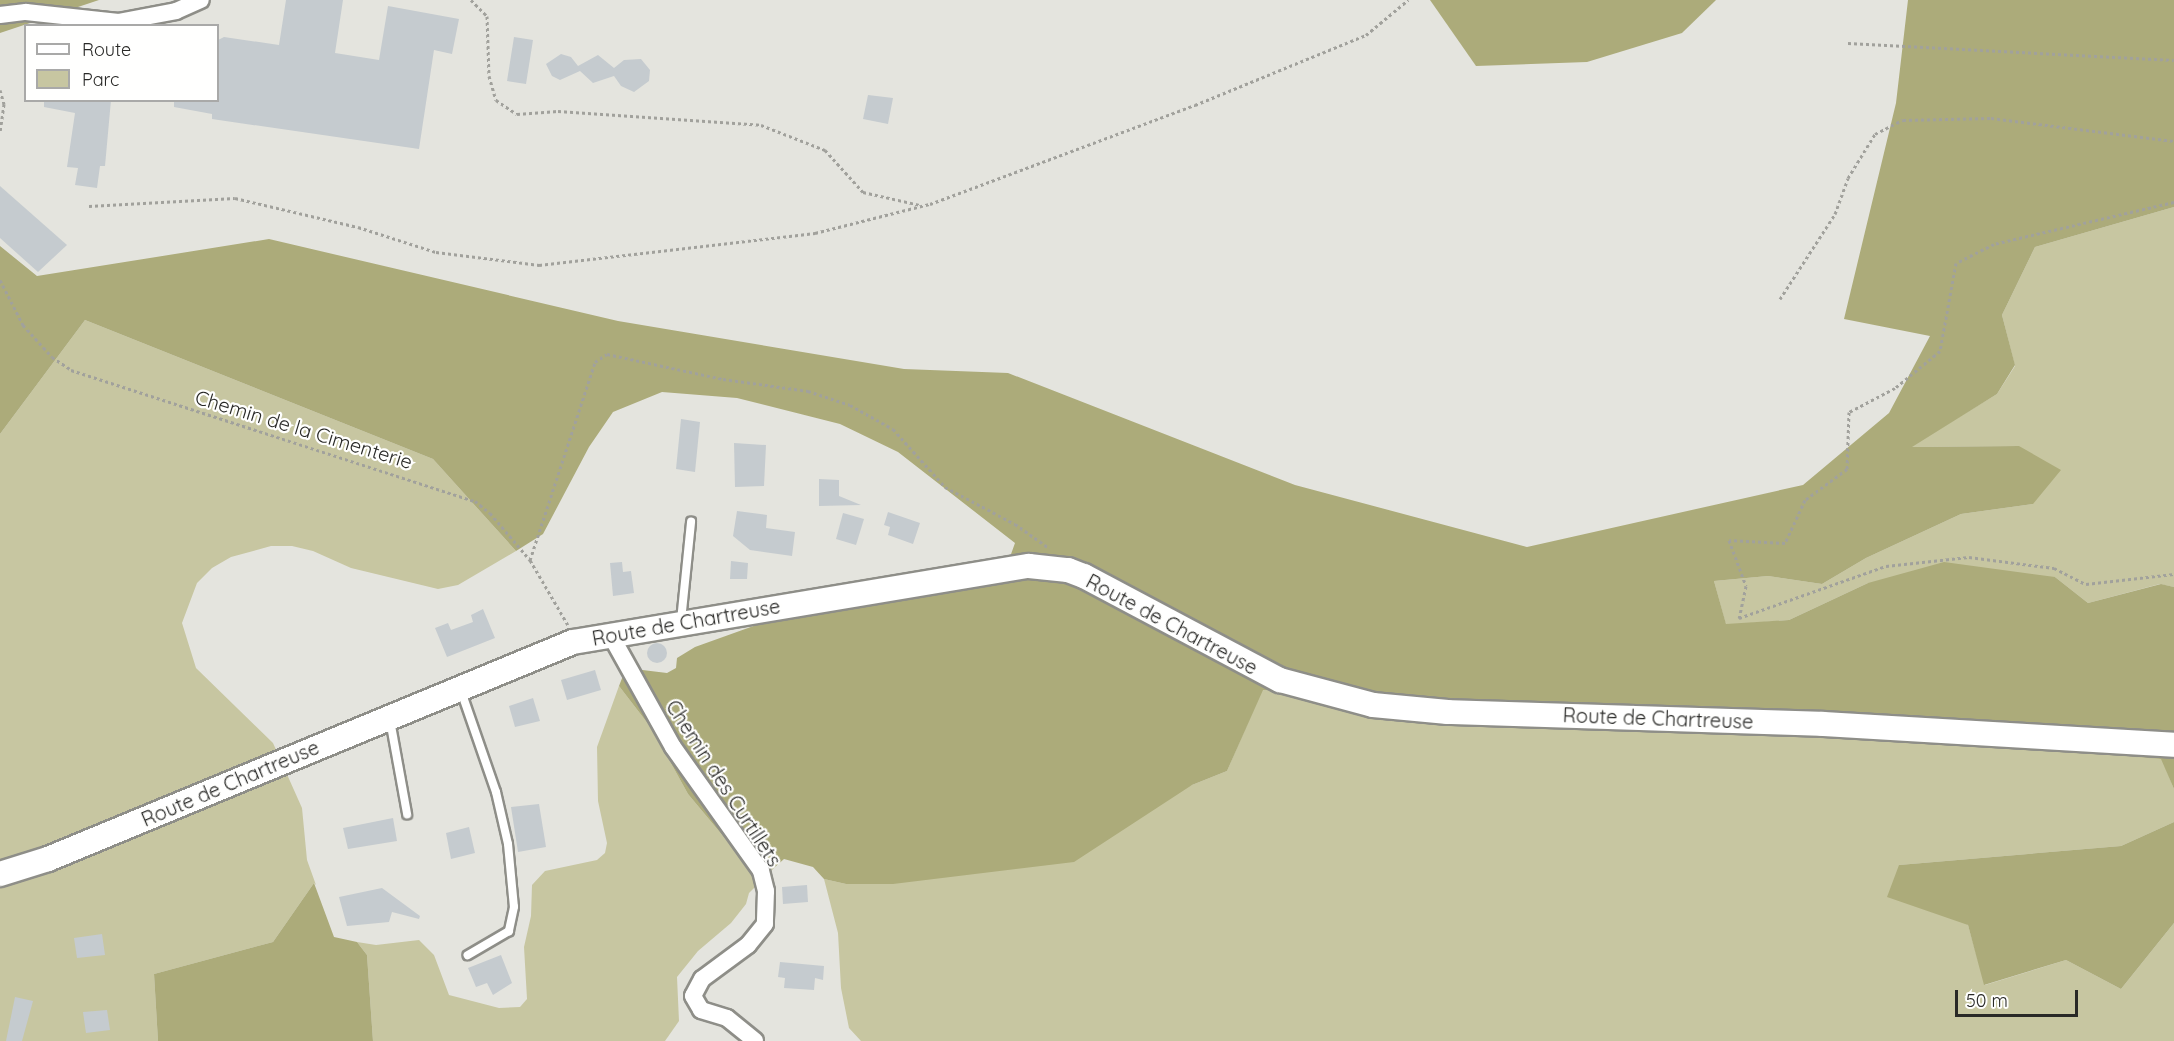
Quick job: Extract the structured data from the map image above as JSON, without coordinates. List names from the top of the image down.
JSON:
{
  "streets": {
    "main road": ["Route de Chartreuse"],
    "street": ["Chemin des Curtillets"],
    "path": ["Chemin de la Cimenterie"]
  },
  "crossings": [
    ["Chemin de la Cimenterie", "Route de Chartreuse"],
    ["Route de Chartreuse", "Chemin des Curtillets"]
  ],
  "legend": ["Route", "Parc"],
  "scale_bar": "50 m"
}
